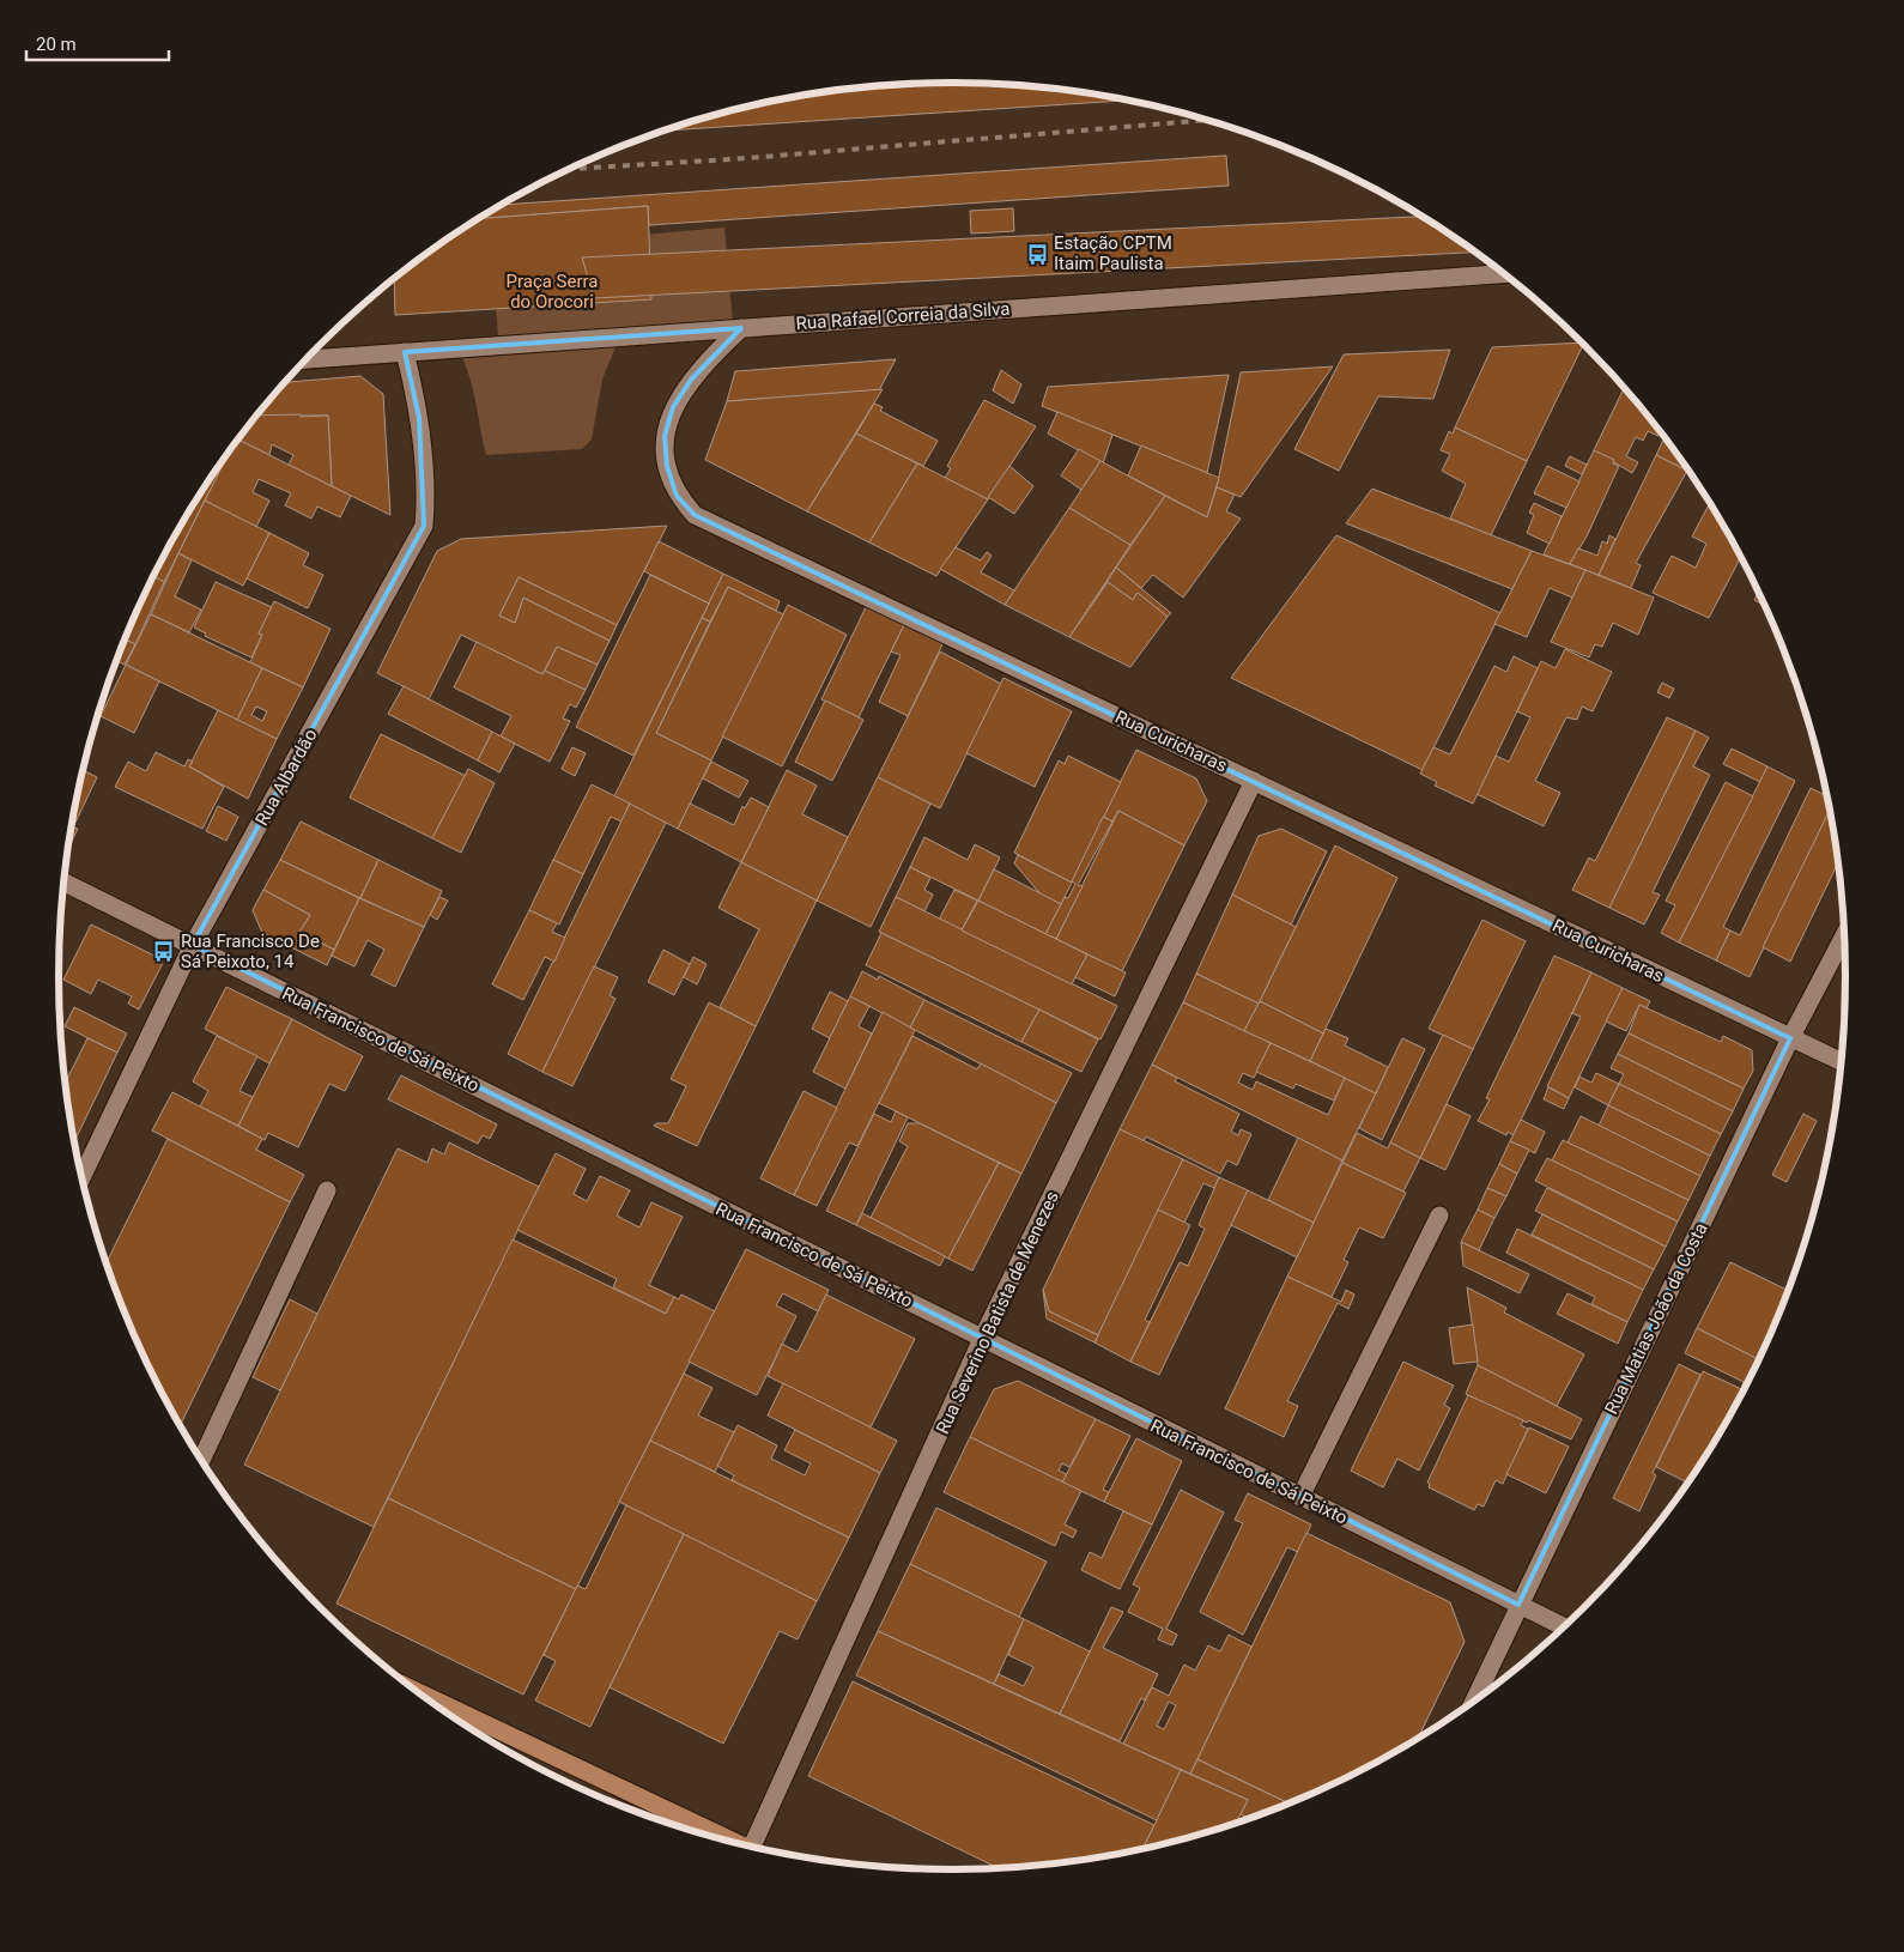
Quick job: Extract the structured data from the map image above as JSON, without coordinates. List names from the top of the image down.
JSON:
{
  "streets": {
    "street": [
      "Rua Rafael Correia da Silva",
      "Rua Curicharas",
      "Rua Albardão",
      "Rua Francisco de Sá Peixto",
      "Rua Severino Batista de Menezes",
      "Rua Matias João da Costa"
    ]
  },
  "crossings": [
    ["Rua Rafael Correia da Silva", "Rua Curicharas"],
    ["Rua Rafael Correia da Silva", "Rua Albardão"],
    ["Rua Curicharas", "Rua Severino Batista de Menezes"],
    ["Rua Curicharas", "Rua Matias João da Costa"],
    ["Rua Albardão", "Rua Francisco de Sá Peixto"],
    ["Rua Francisco de Sá Peixto", "Rua Severino Batista de Menezes"],
    ["Rua Francisco de Sá Peixto", "Rua Matias João da Costa"]
  ],
  "parks": ["Praça Serra do Orocori"],
  "places": {
    "bus stop": ["Estação CPTM Itaim Paulista", "Rua Francisco De Sá Peixoto, 14"]
  },
  "scale_bar": "20 m"
}
